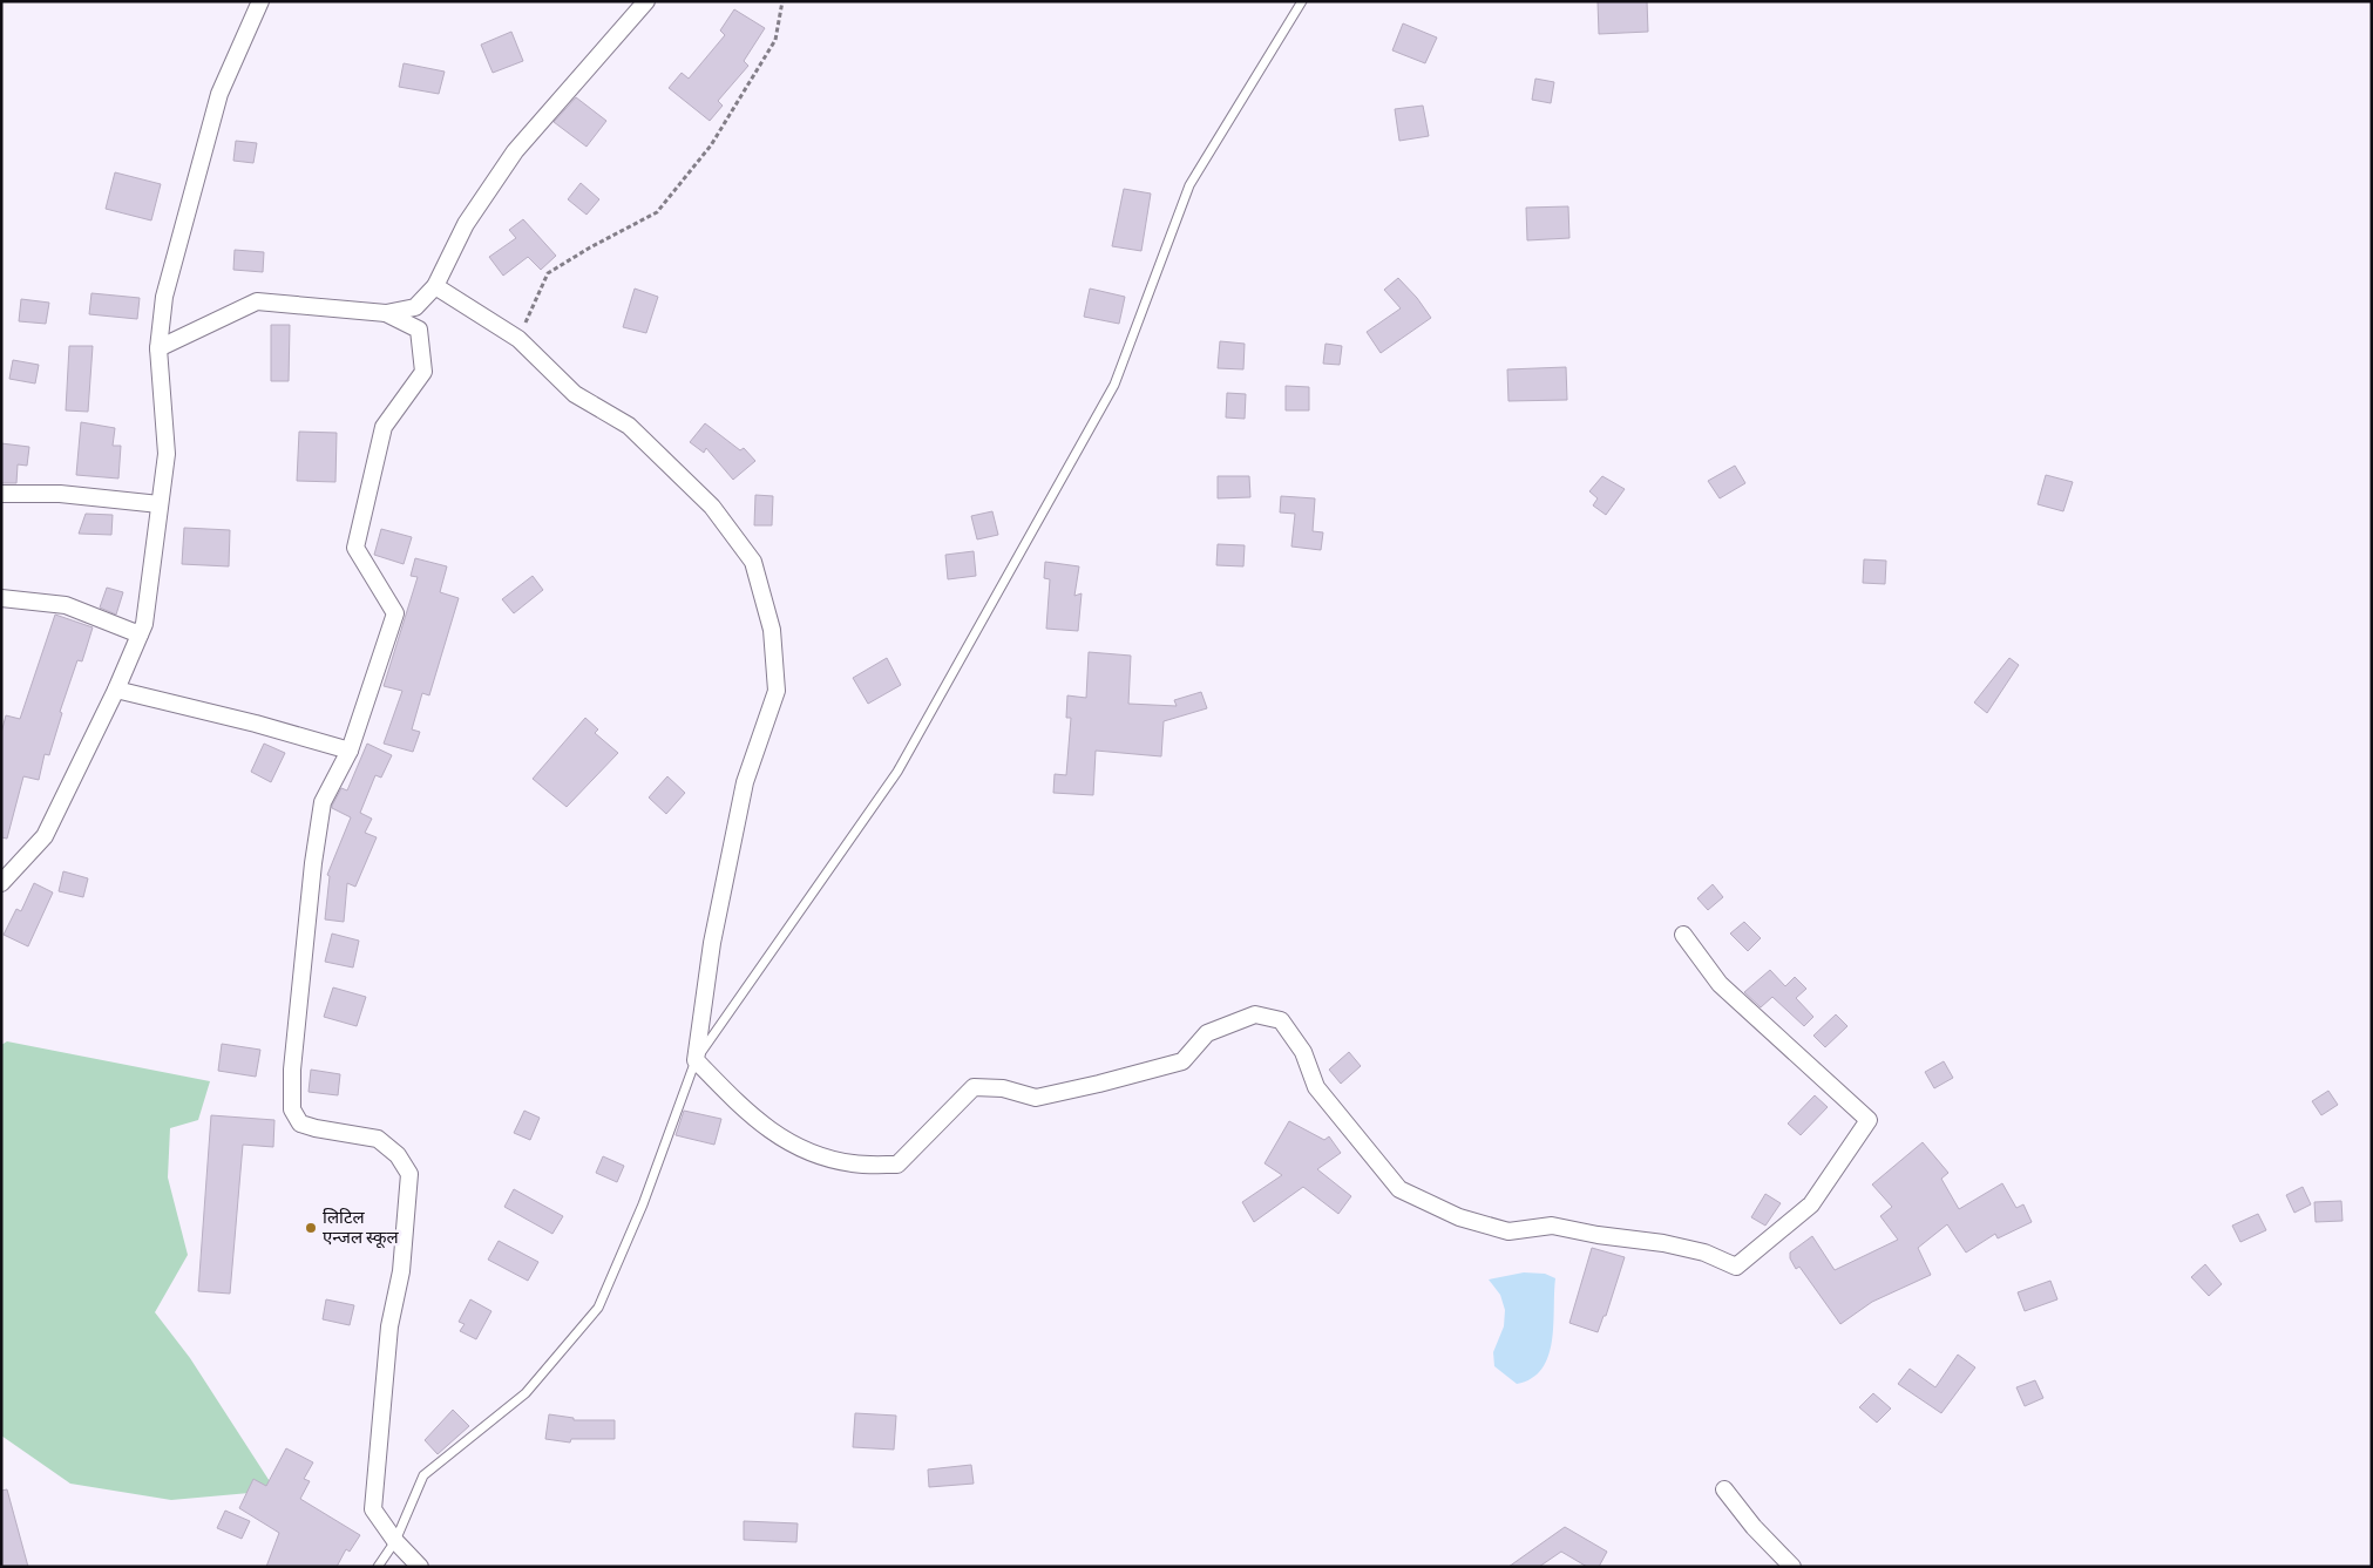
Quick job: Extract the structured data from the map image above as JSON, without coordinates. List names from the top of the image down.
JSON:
{
  "places": ["लिटिल एन्जल स्कूल"]
}
